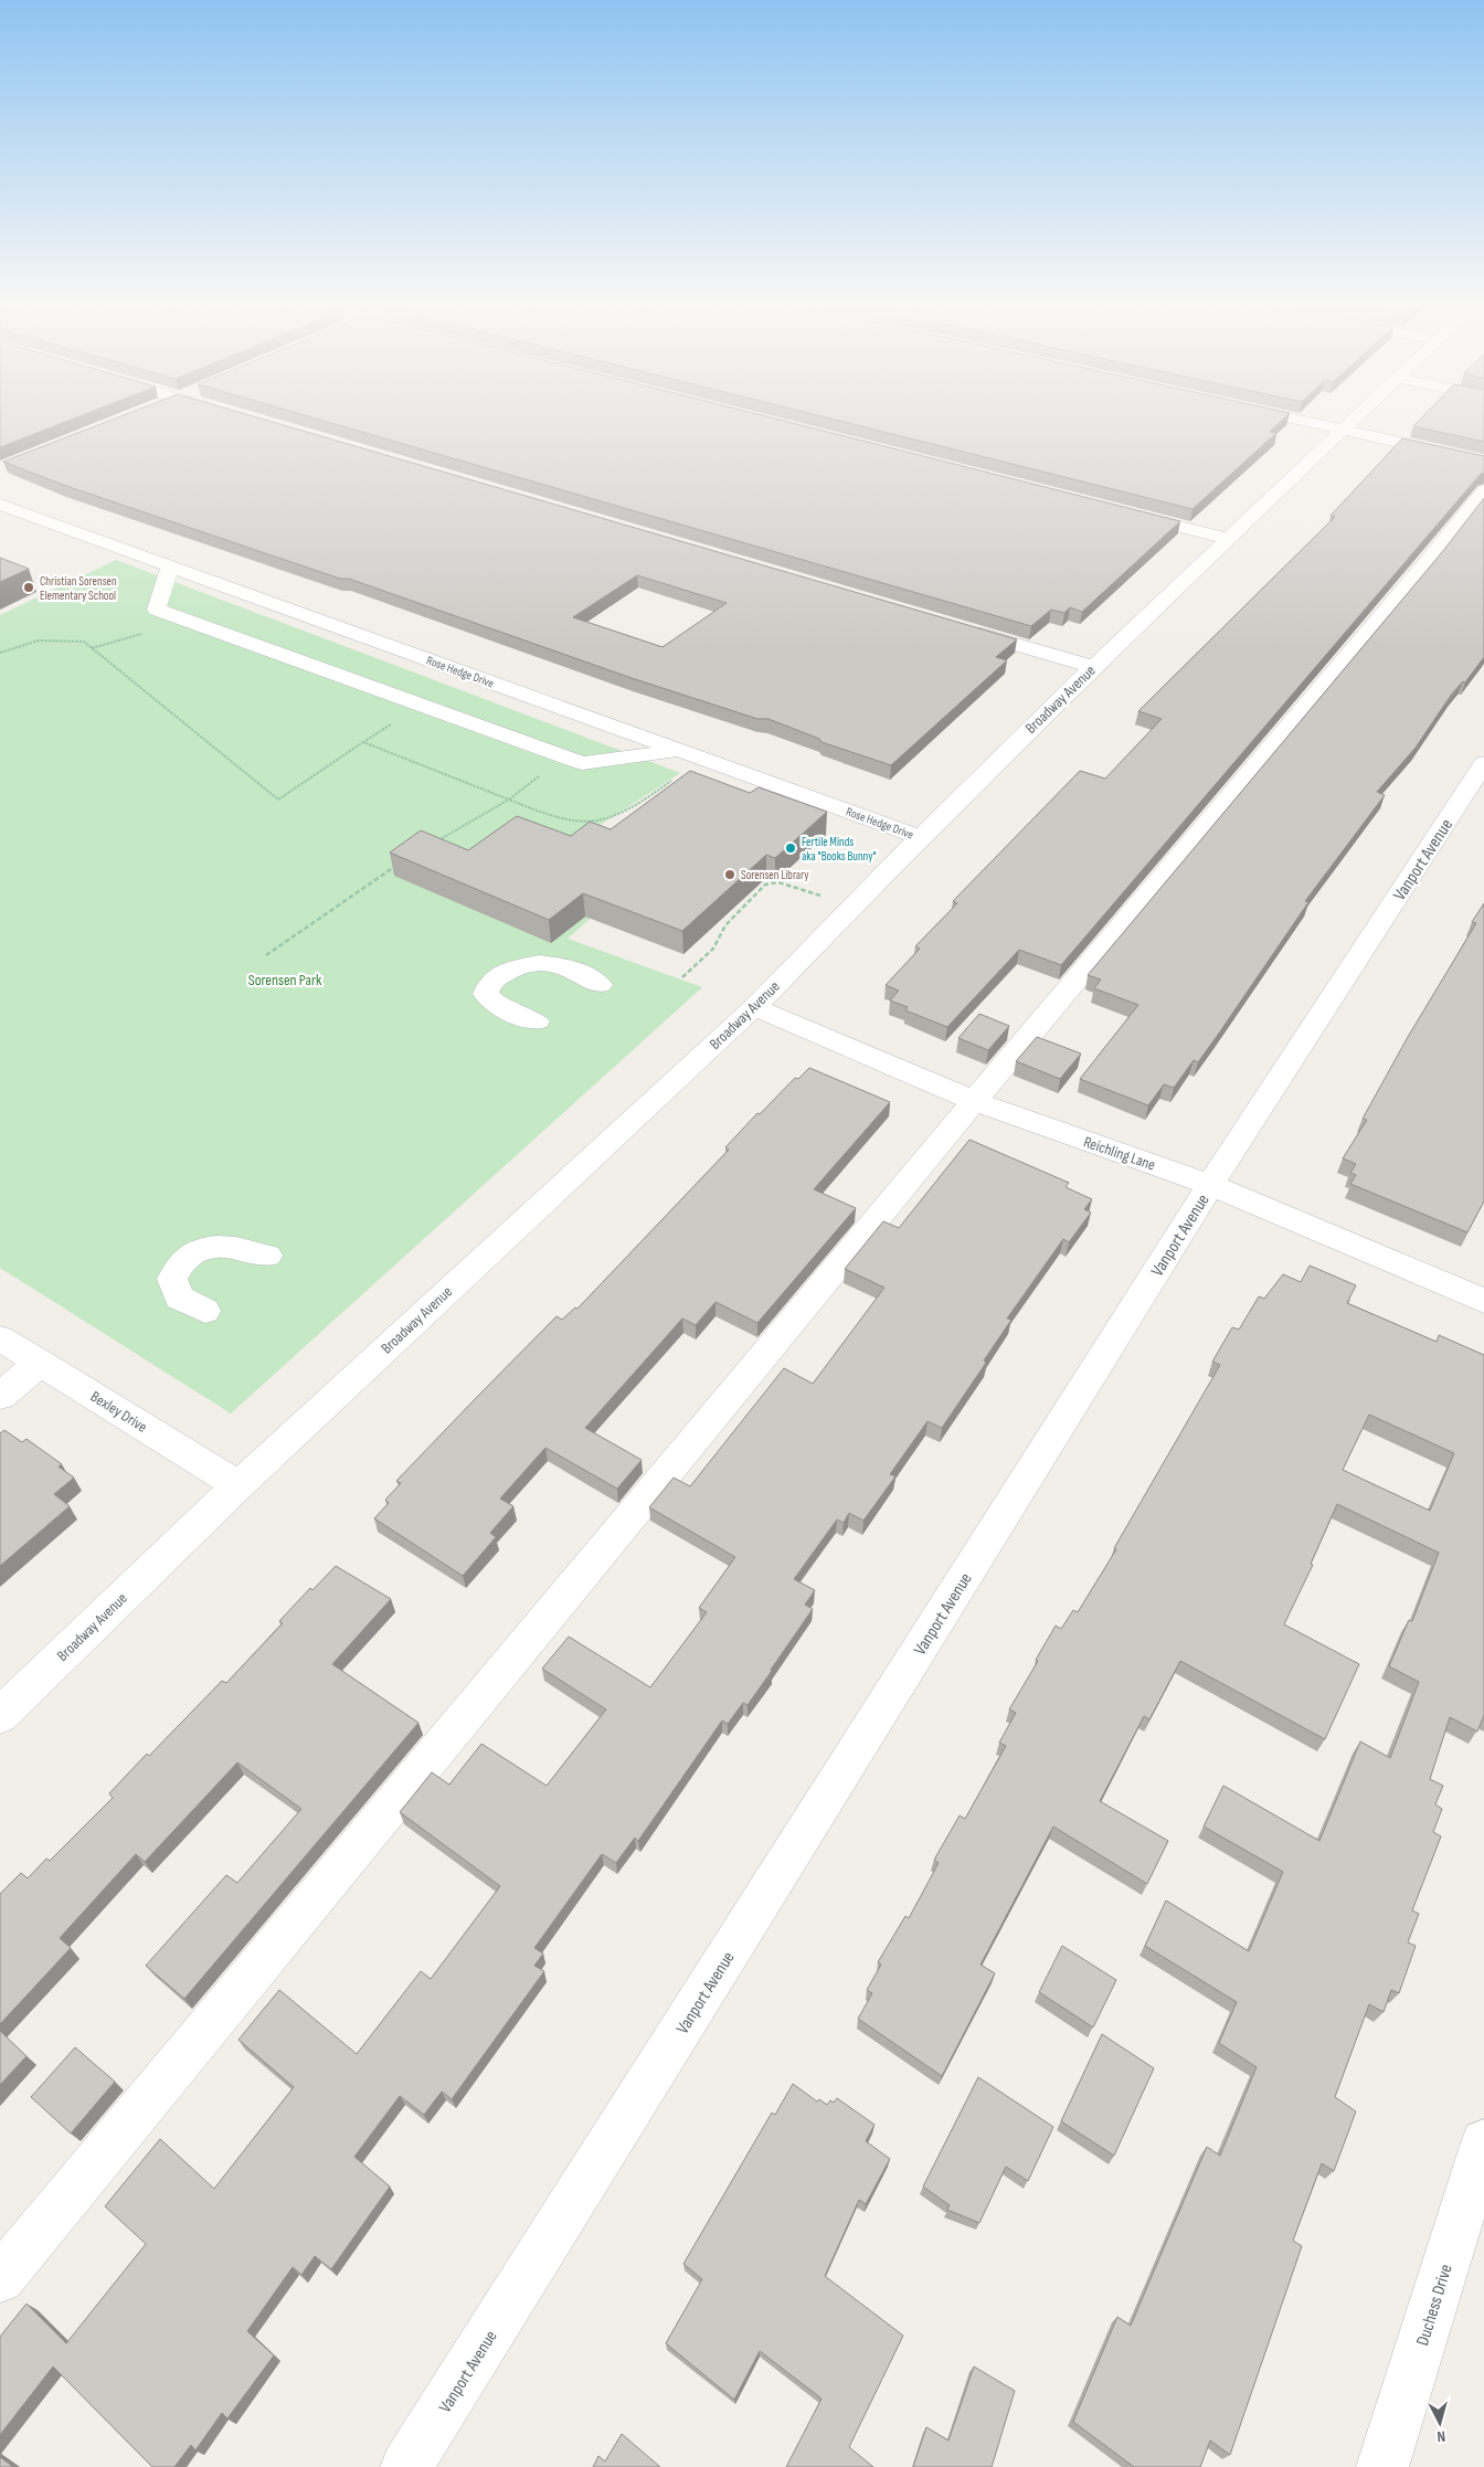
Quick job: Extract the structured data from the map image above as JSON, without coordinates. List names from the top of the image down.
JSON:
{
  "streets": {
    "street": [
      "Rose Hedge Drive",
      "Broadway Avenue",
      "Vanport Avenue",
      "Reichling Lane",
      "Bexley Drive",
      "Duchess Drive"
    ]
  },
  "crossings": [
    ["Rose Hedge Drive", "Broadway Avenue"],
    ["Broadway Avenue", "Reichling Lane"],
    ["Broadway Avenue", "Bexley Drive"],
    ["Vanport Avenue", "Reichling Lane"]
  ],
  "parks": ["Sorensen Park"],
  "places": ["Christian Sorensen Elementary School", "Fertile Minds aka \"Books Bunny\"", "Sorensen Library"],
  "north": "bottom"
}
